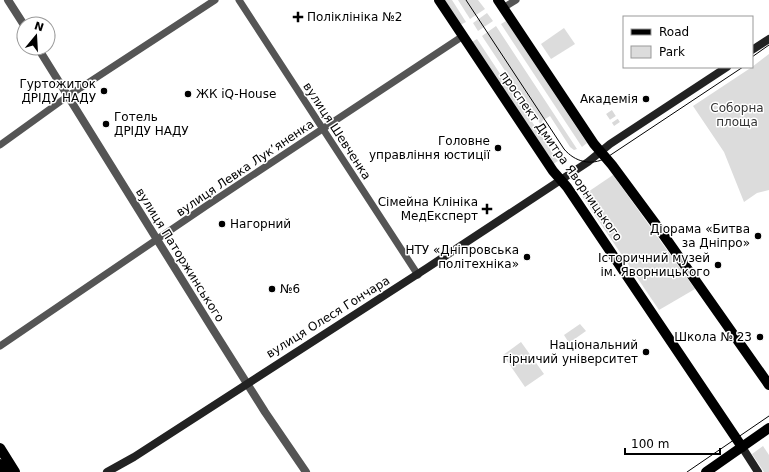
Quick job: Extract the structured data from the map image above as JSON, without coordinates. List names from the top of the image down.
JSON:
{
  "streets": {
    "main road": ["проспект Дмитра Яворницького", "вулиця Олеся Гончара"],
    "street": ["вулиця Шевченка", "вулиця Левка Лукʼяненка", "вулиця Паторжинського"]
  },
  "crossings": [
    ["вулиця Шевченка", "вулиця Левка Лукʼяненка"],
    ["вулиця Шевченка", "вулиця Олеся Гончара"],
    ["проспект Дмитра Яворницького", "вулиця Левка Лукʼяненка"],
    ["проспект Дмитра Яворницького", "вулиця Олеся Гончара"],
    ["вулиця Левка Лукʼяненка", "вулиця Паторжинського"],
    ["вулиця Паторжинського", "вулиця Олеся Гончара"]
  ],
  "parks": ["Соборна площа"],
  "places": {
    "health": ["Поліклініка №2", "Сімейна Клініка МедЕксперт"],
    "other": [
      "Гуртожиток ДРІДУ НАДУ",
      "ЖК iQ-House",
      "Академія",
      "Готель ДРІДУ НАДУ",
      "Головне управління юстиції",
      "Нагорний",
      "Діорама «Битва за Дніпро»",
      "НТУ «Дніпровська політехніка»",
      "Історичний музей ім. Яворницького",
      "№6",
      "Школа № 23",
      "Національний гірничий університет"
    ]
  },
  "legend": ["Road", "Park"],
  "scale_bar": "100 m",
  "north": "top"
}
